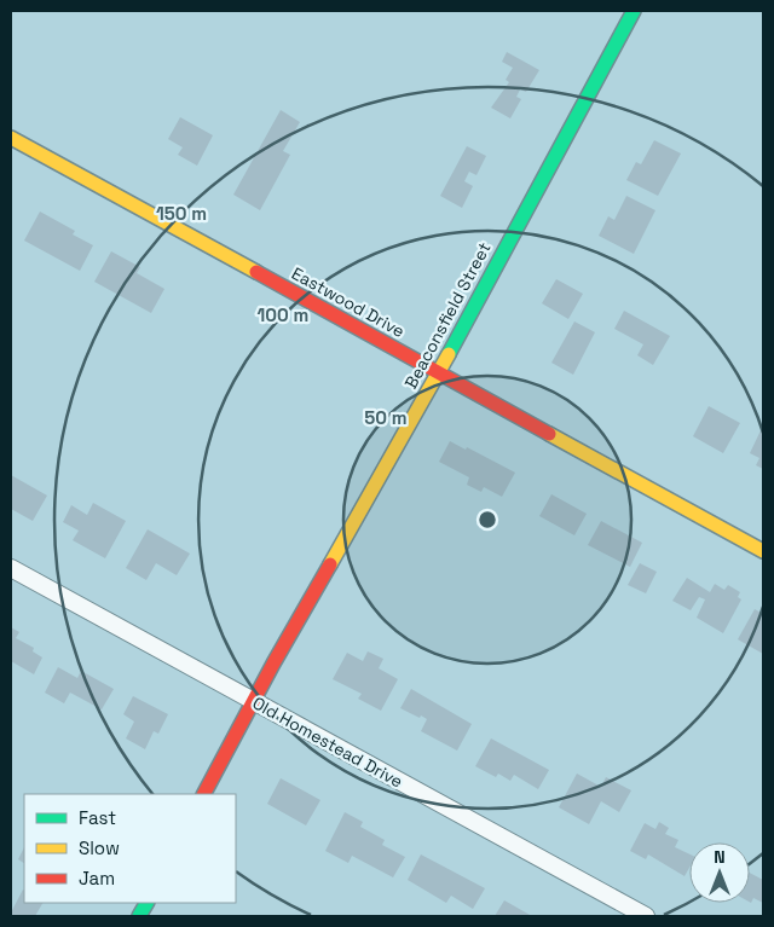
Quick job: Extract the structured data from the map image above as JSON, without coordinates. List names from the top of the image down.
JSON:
{
  "streets": {
    "street": ["Eastwood Drive", "Beaconsfield Street", "Old Homestead Drive"]
  },
  "crossings": [
    ["Eastwood Drive", "Beaconsfield Street"],
    ["Beaconsfield Street", "Old Homestead Drive"]
  ],
  "legend": ["Fast", "Slow", "Jam"],
  "north": "top",
  "rings": ["150 m", "100 m", "50 m"]
}
